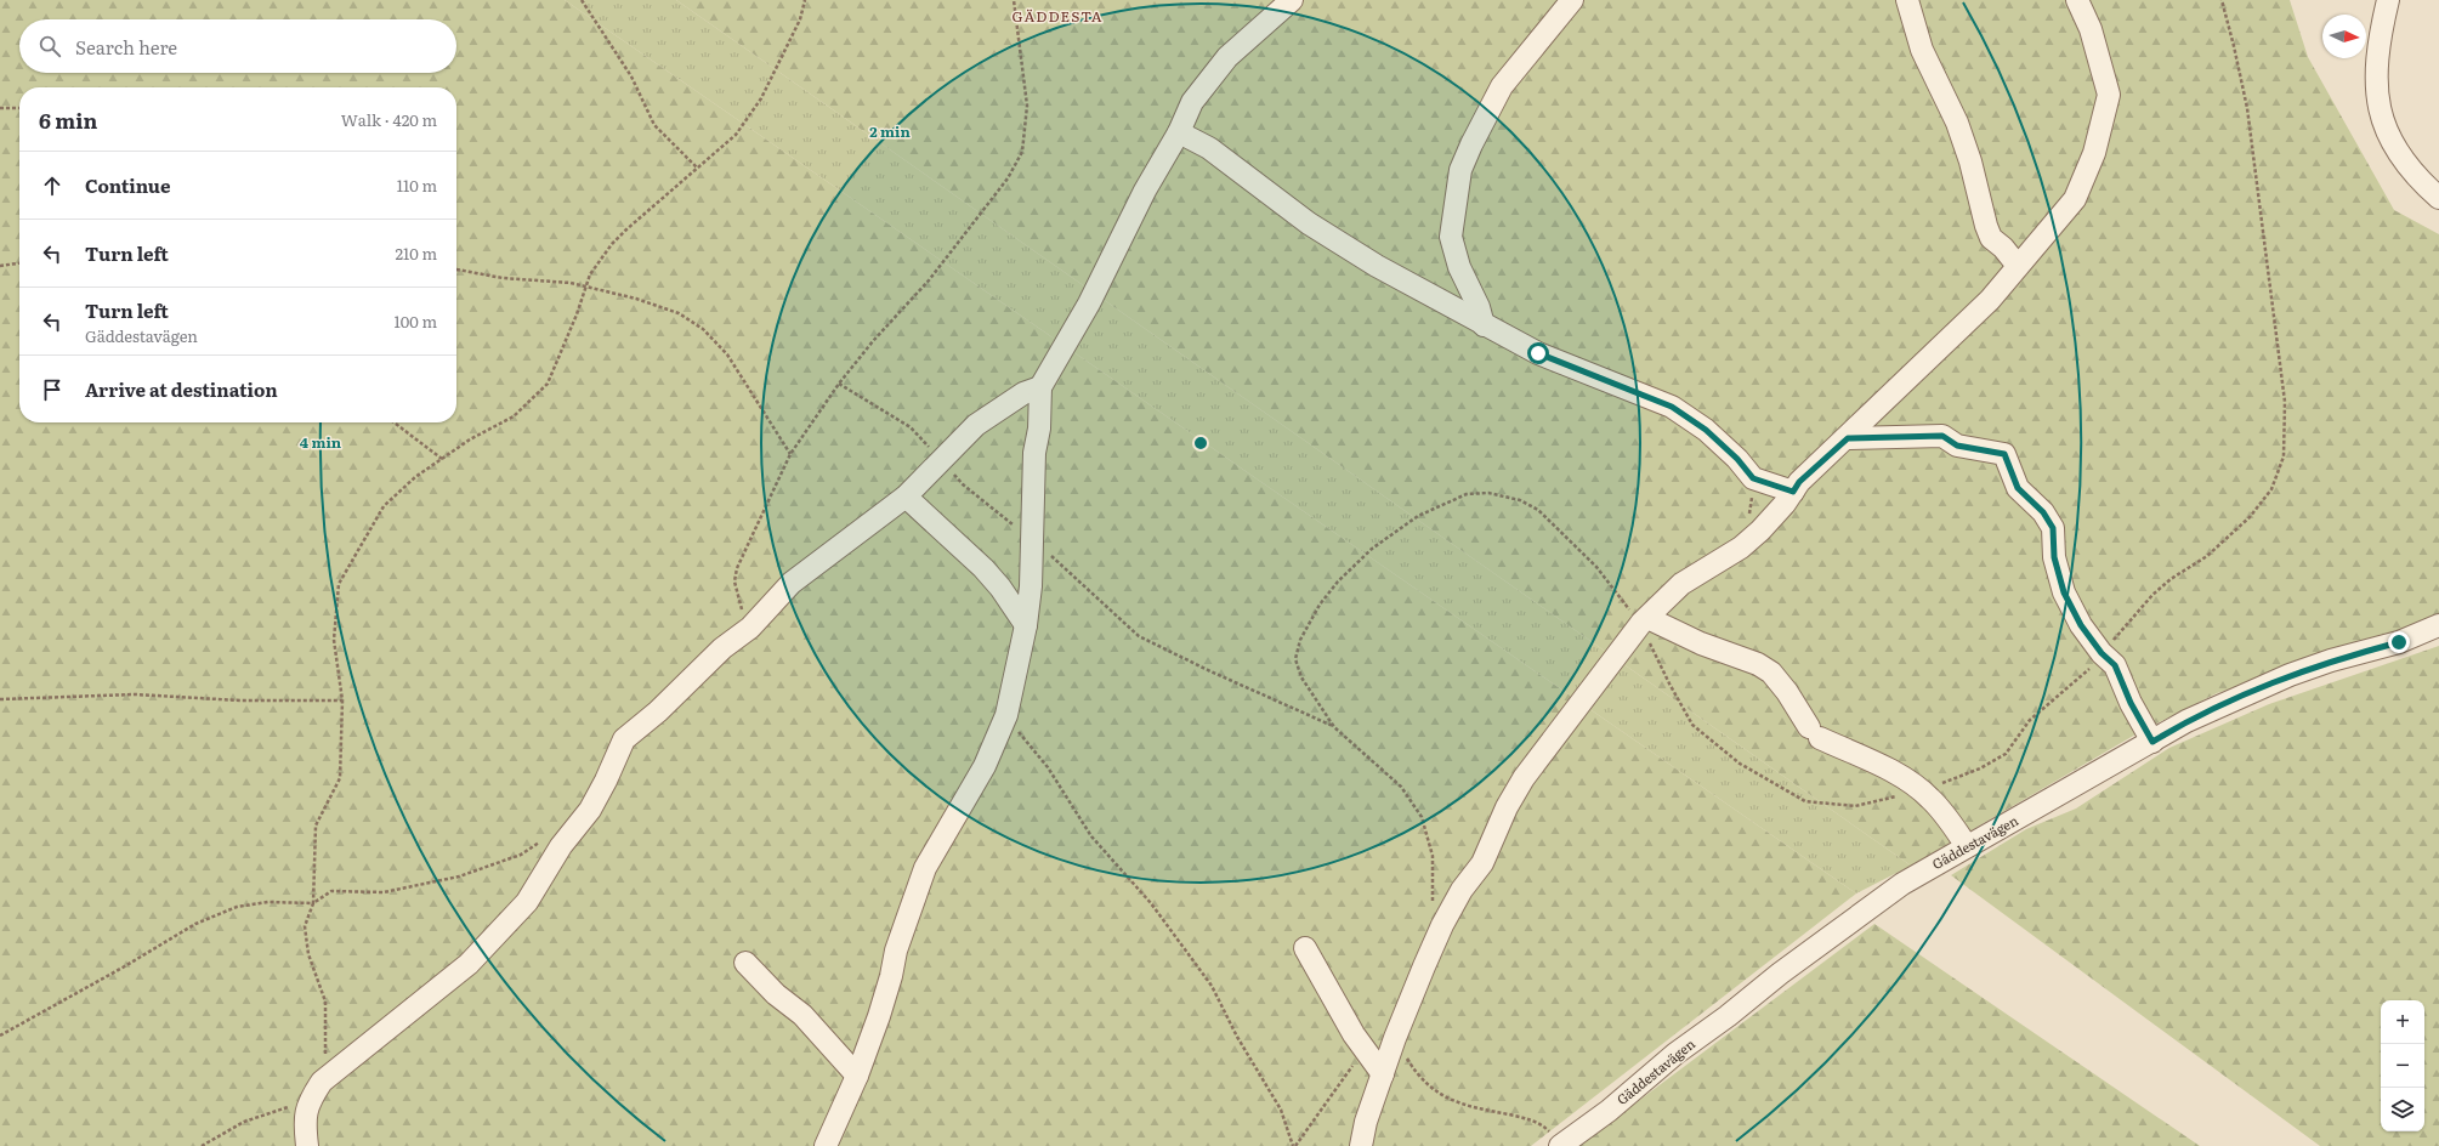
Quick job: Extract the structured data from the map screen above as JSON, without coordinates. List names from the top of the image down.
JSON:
{
  "streets": {
    "street": ["Gäddestavägen"]
  },
  "districts": ["GÄDDESTA"],
  "north": "right",
  "page": {
    "search": "Search here",
    "heading": ["6 min", "Walk · 420 m"],
    "list": [
      ["Continue", "110 m"],
      ["Turn left", "210 m"],
      ["Turn left", "Gäddestavägen", "100 m"],
      "Arrive at destination"
    ],
    "map_buttons": ["+", "−"]
  },
  "rings": ["2 min", "4 min"]
}
